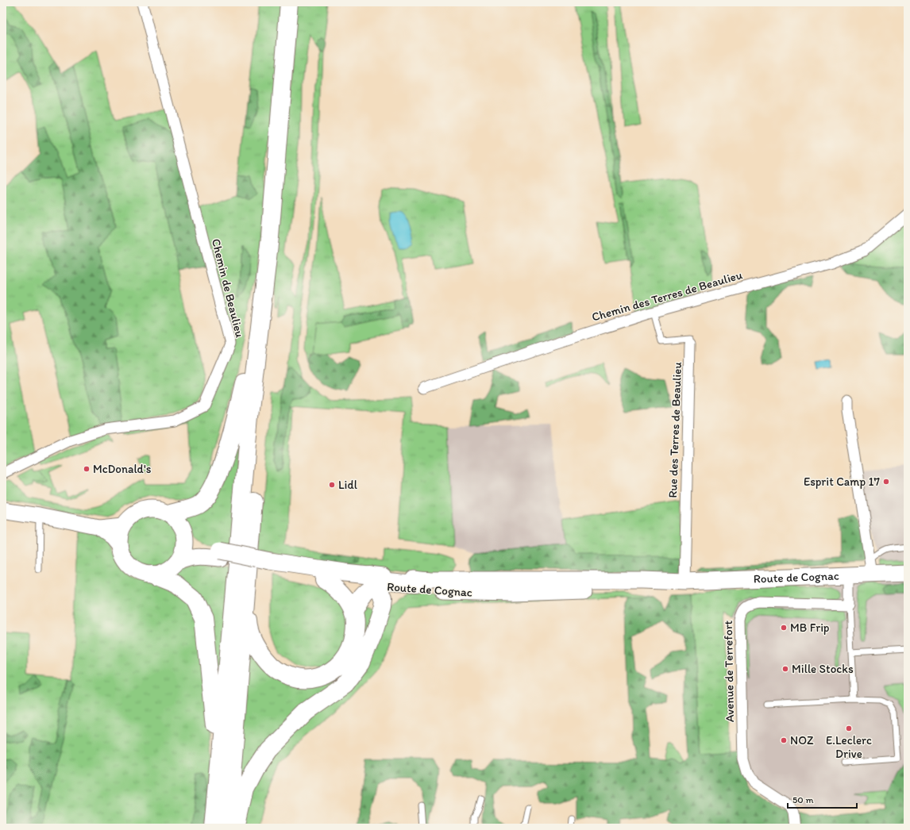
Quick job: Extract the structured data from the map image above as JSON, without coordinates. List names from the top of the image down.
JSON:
{
  "streets": {
    "main road": ["Route de Cognac"],
    "street": [
      "Chemin de Beaulieu",
      "Chemin des Terres de Beaulieu",
      "Rue des Terres de Beaulieu",
      "Avenue de Terrefort"
    ]
  },
  "crossings": [
    ["Chemin des Terres de Beaulieu", "Rue des Terres de Beaulieu"],
    ["Rue des Terres de Beaulieu", "Route de Cognac"]
  ],
  "places": [
    "McDonald's",
    "Esprit Camp 17",
    "Lidl",
    "MB Frip",
    "Mille Stocks",
    "E.Leclerc Drive",
    "NOZ"
  ],
  "scale_bar": "50 m"
}
